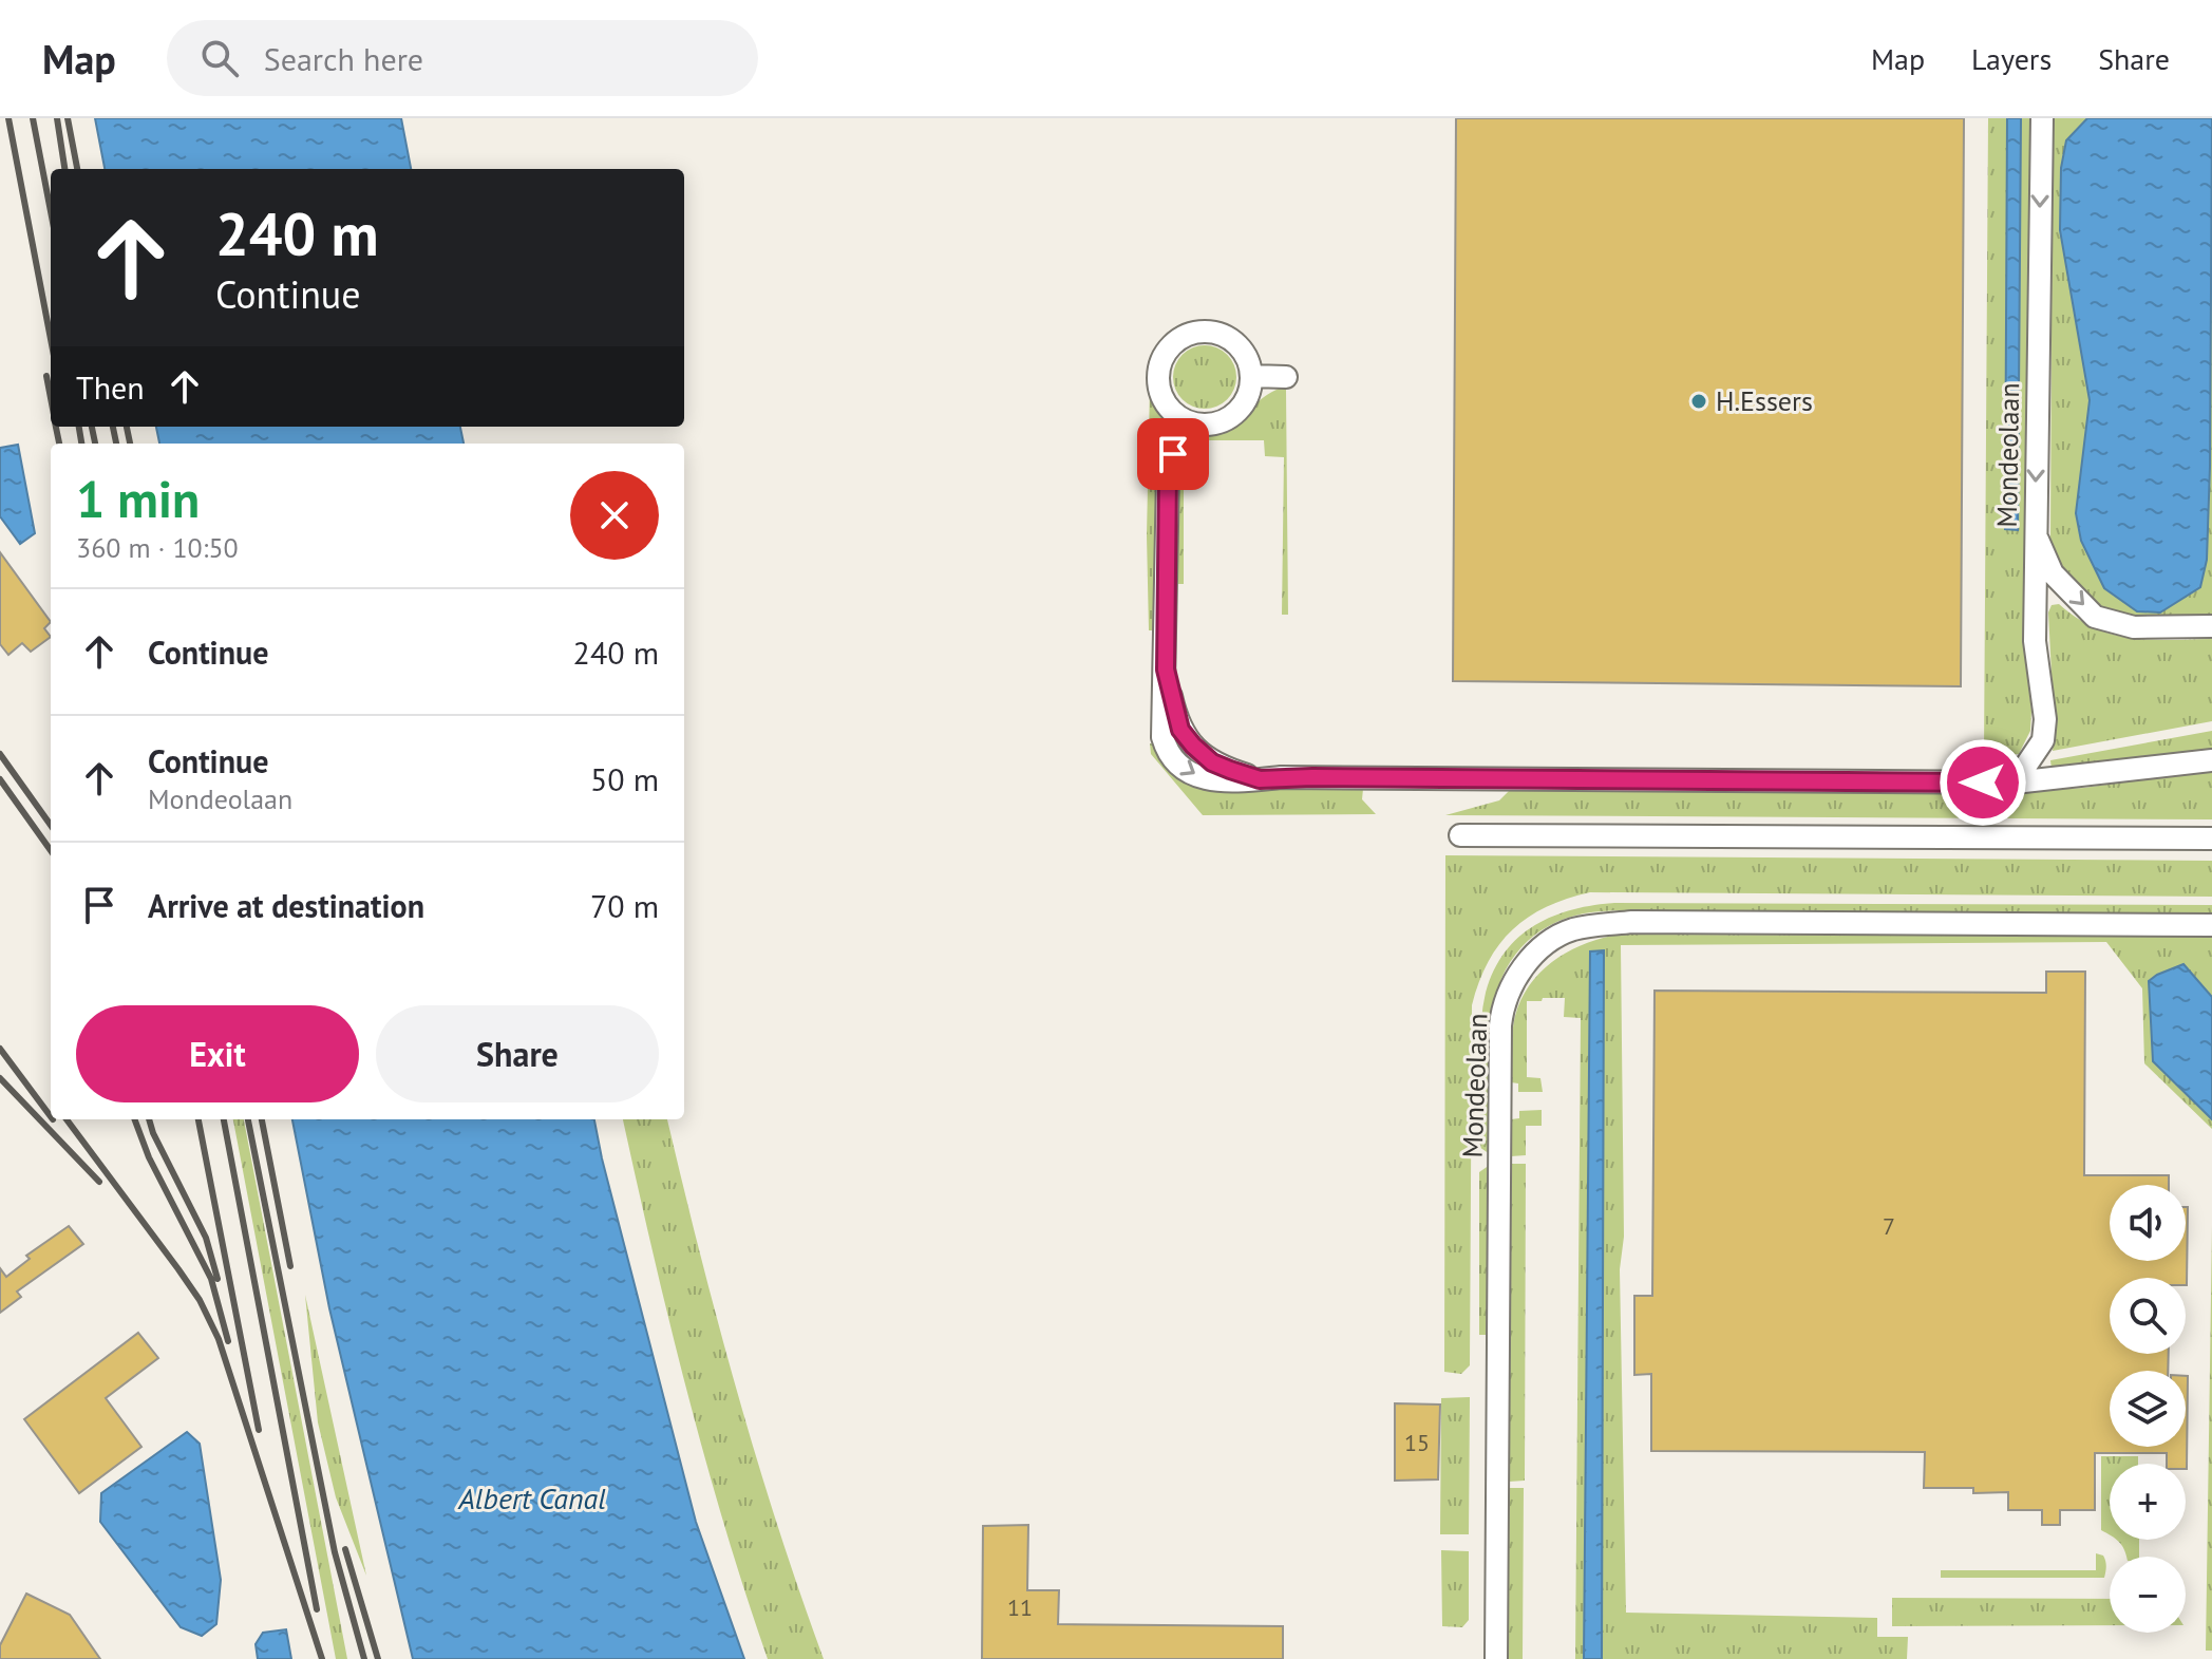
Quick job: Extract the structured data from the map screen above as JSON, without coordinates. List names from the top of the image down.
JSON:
{
  "streets": {
    "street": ["Mondeolaan"]
  },
  "water": ["Albert Canal"],
  "places": ["H.Essers"],
  "house_numbers": ["7", "15", "11"],
  "page": {
    "header": "Map",
    "search": "Search here",
    "nav": ["Map", "Layers", "Share"],
    "turn": ["240 m", "Continue"],
    "then": "Then",
    "heading": ["1 min", "360 m · 10:50"],
    "list": [
      {
        "name": "Continue",
        "value": "240 m"
      },
      {
        "name": "Continue",
        "note": "Mondeolaan",
        "value": "50 m"
      },
      {
        "name": "Arrive at destination",
        "value": "70 m"
      }
    ],
    "buttons": ["Exit", "Share"],
    "map_buttons": ["+", "−"]
  }
}
